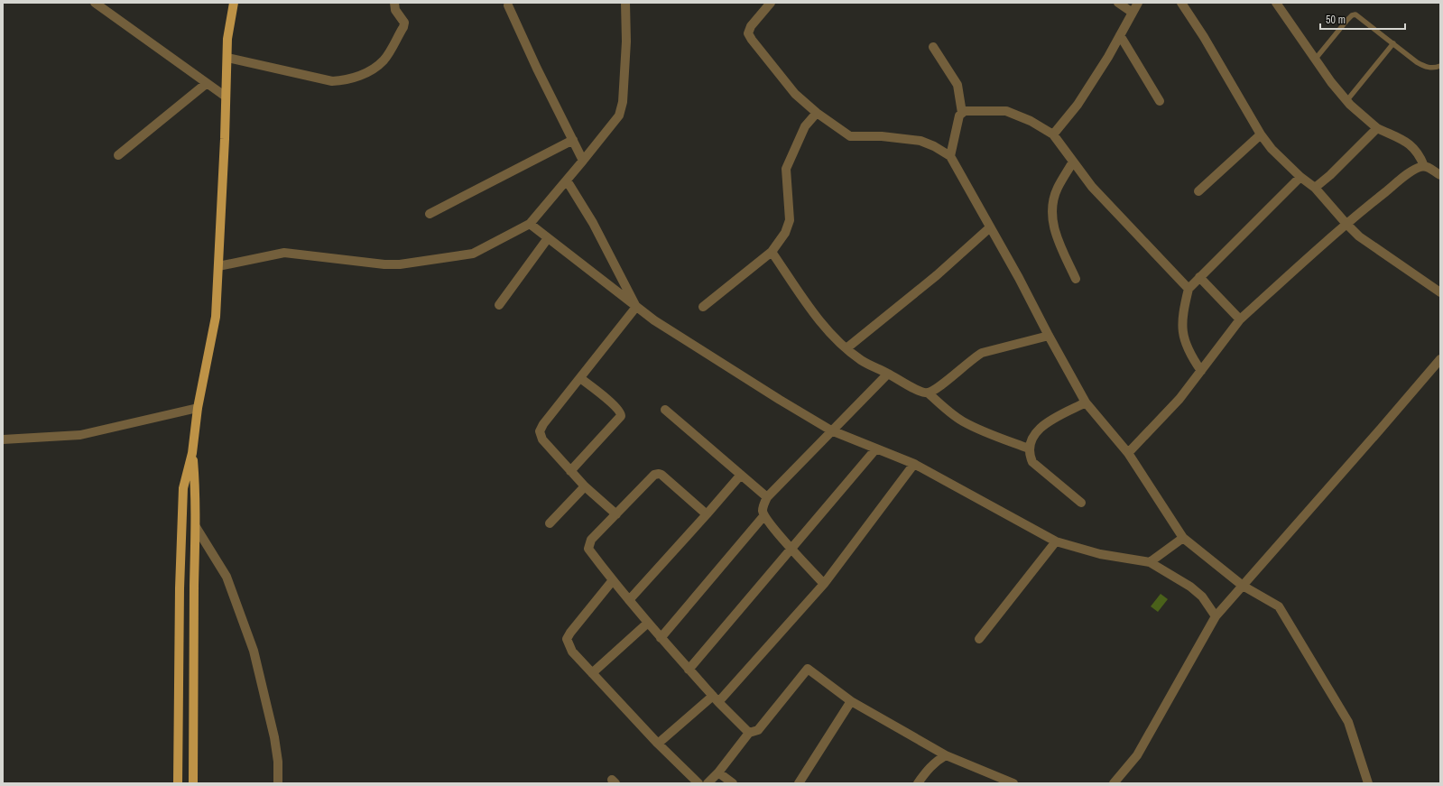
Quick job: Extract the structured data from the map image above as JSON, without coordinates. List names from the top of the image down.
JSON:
{
  "scale_bar": "50 m"
}
